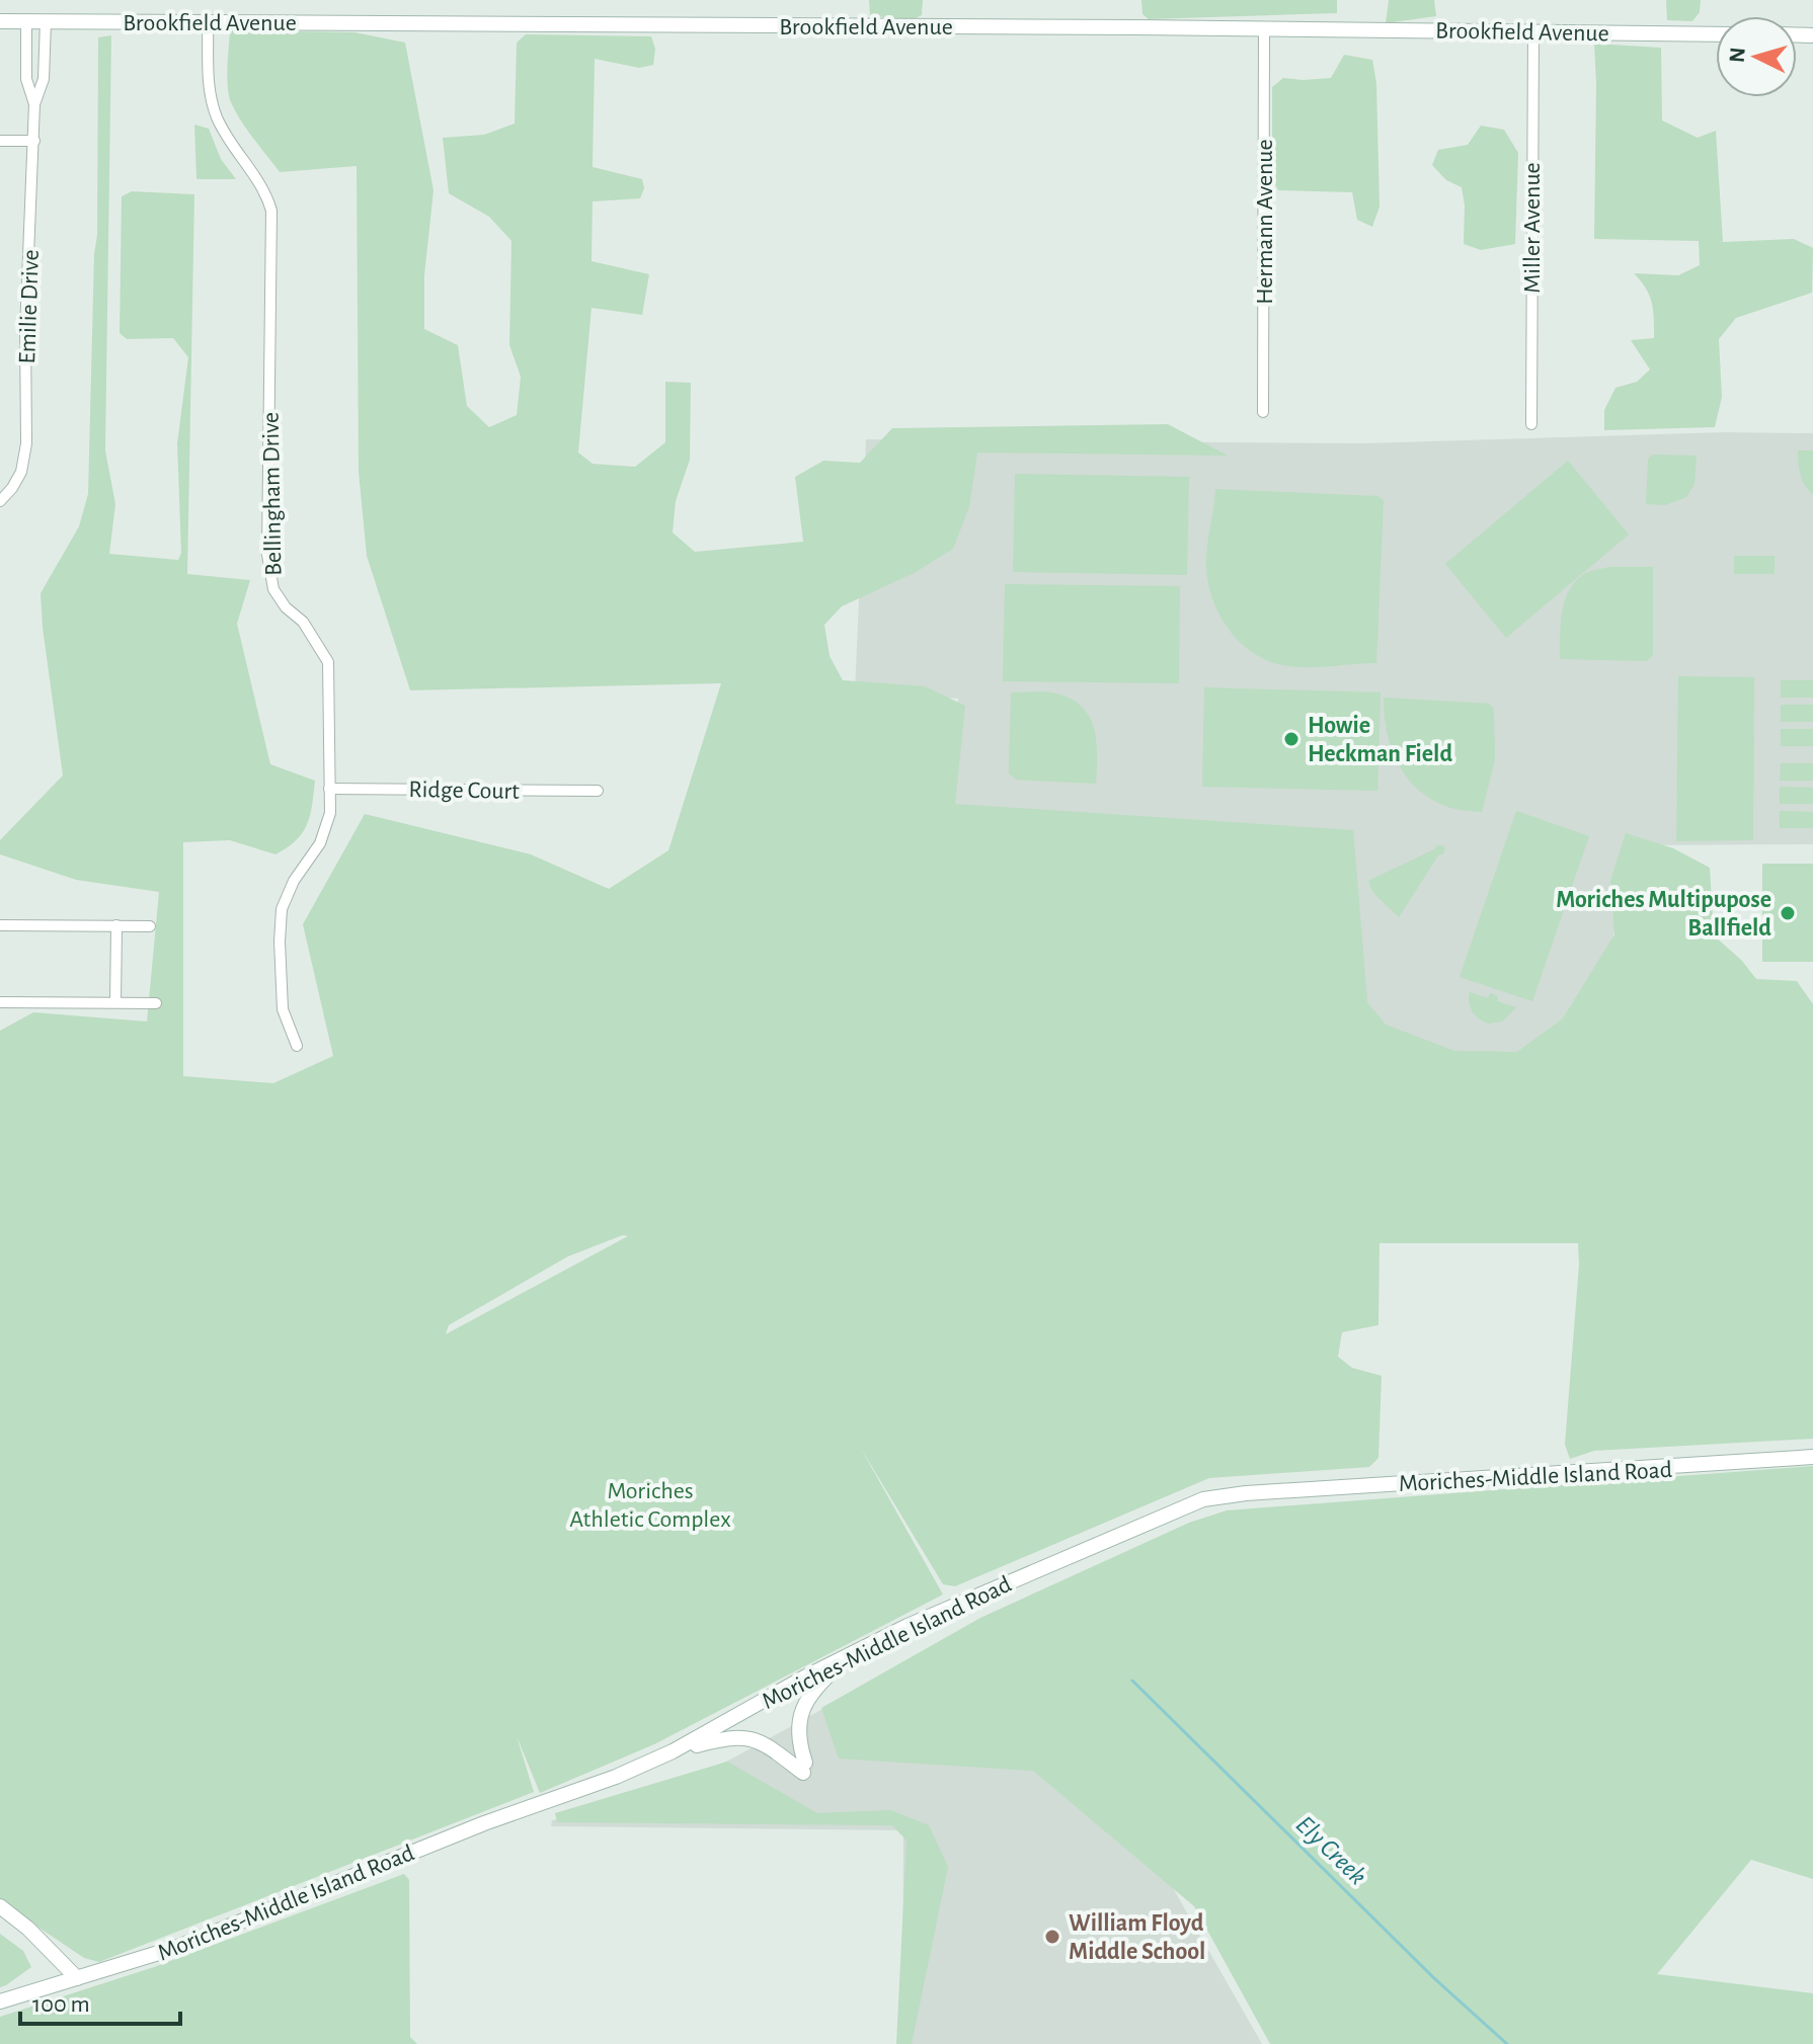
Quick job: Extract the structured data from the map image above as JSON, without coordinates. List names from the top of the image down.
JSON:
{
  "streets": {
    "main road": ["Brookfield Avenue", "Moriches-Middle Island Road"],
    "street": [
      "Hermann Avenue",
      "Miller Avenue",
      "Emilie Drive",
      "Bellingham Drive",
      "Ridge Court"
    ]
  },
  "crossings": [
    ["Brookfield Avenue", "Hermann Avenue"],
    ["Brookfield Avenue", "Miller Avenue"],
    ["Brookfield Avenue", "Emilie Drive"],
    ["Brookfield Avenue", "Bellingham Drive"],
    ["Bellingham Drive", "Ridge Court"]
  ],
  "water": ["Ely Creek"],
  "parks": ["Moriches Athletic Complex"],
  "places": ["Howie Heckman Field", "Moriches Multipupose Ballfield", "William Floyd Middle School"],
  "scale_bar": "100 m",
  "north": "left"
}
